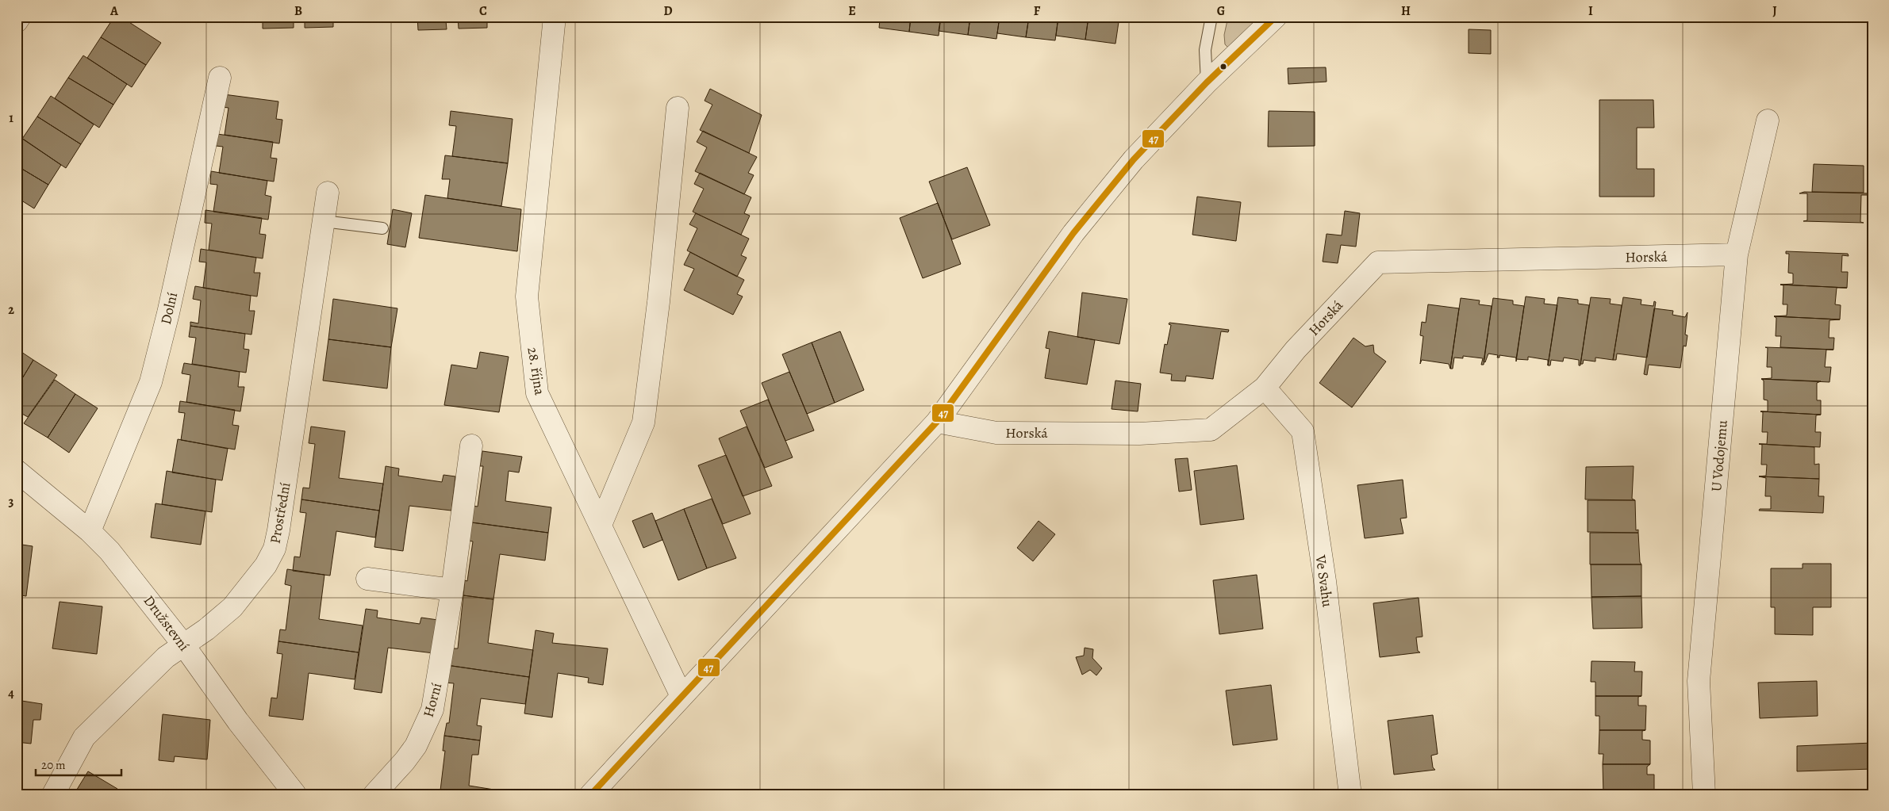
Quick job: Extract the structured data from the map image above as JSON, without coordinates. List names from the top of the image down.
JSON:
{
  "streets": {
    "street": [
      "Horská",
      "Dolní",
      "28. října",
      "U Vodojemu",
      "Prostřední",
      "Ve Svahu",
      "Družstevní",
      "Horní"
    ]
  },
  "crossings": [
    ["Horská", "U Vodojemu"],
    ["Horská", "Ve Svahu"],
    ["Dolní", "Družstevní"],
    ["Prostřední", "Družstevní"]
  ],
  "lines": ["transit line 47"],
  "scale_bar": "20 m",
  "grid": {
    "columns": [
      "A",
      "B",
      "C",
      "D",
      "E",
      "F",
      "G",
      "H",
      "I",
      "J"
    ],
    "rows": [
      "1",
      "2",
      "3",
      "4"
    ]
  }
}
